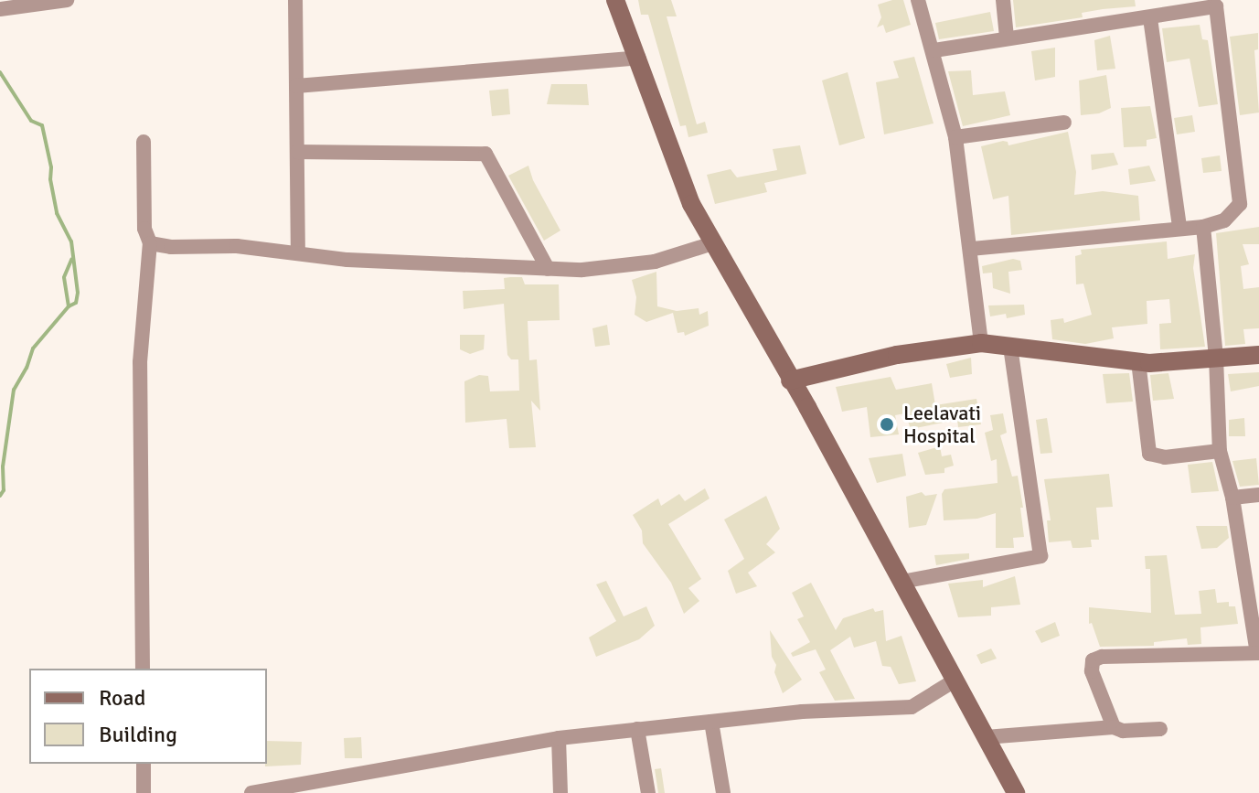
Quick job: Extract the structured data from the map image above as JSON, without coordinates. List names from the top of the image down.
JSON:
{
  "places": ["Leelavati Hospital"],
  "legend": ["Road", "Building"]
}
